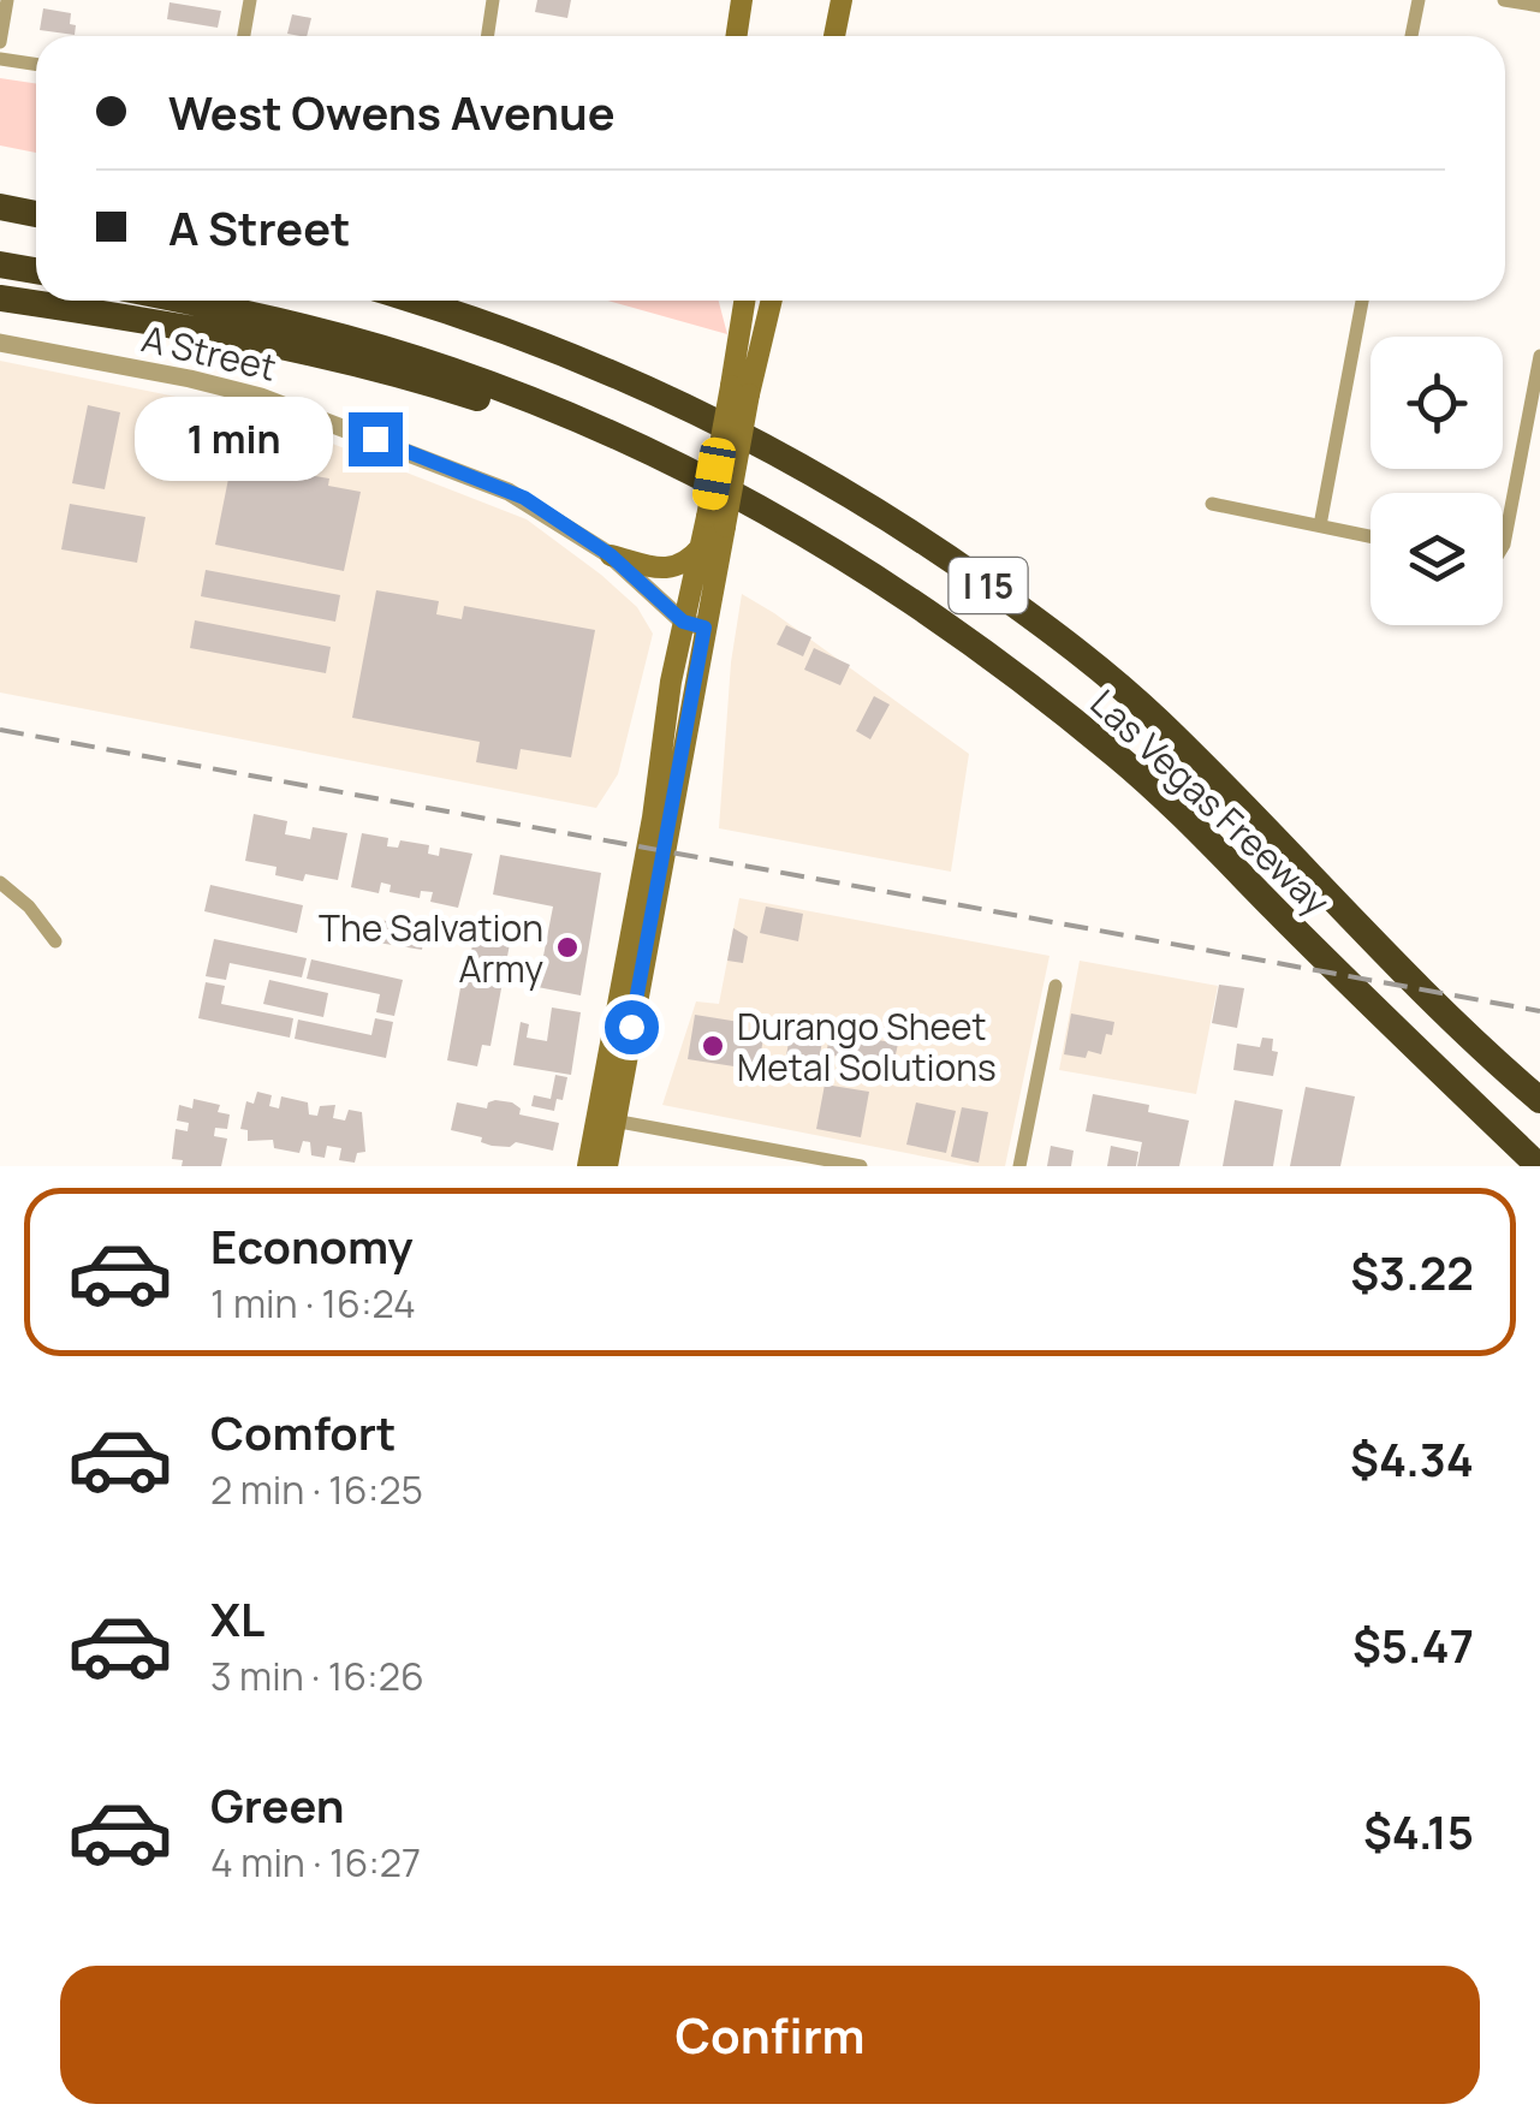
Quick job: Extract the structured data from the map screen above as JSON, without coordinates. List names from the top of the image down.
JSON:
{
  "streets": {
    "highway": ["I 15", "Las Vegas Freeway"],
    "street": ["A Street"]
  },
  "places": ["The Salvation Army", "Durango Sheet Metal Solutions"],
  "page": {
    "banner": ["West Owens Avenue", "A Street"],
    "bubble": "1 min",
    "list": [
      {
        "name": "Economy",
        "note": "1 min · 16:24",
        "value": "$3.22"
      },
      {
        "name": "Comfort",
        "note": "2 min · 16:25",
        "value": "$4.34"
      },
      {
        "name": "XL",
        "note": "3 min · 16:26",
        "value": "$5.47"
      },
      {
        "name": "Green",
        "note": "4 min · 16:27",
        "value": "$4.15"
      }
    ],
    "buttons": "Confirm"
  }
}
